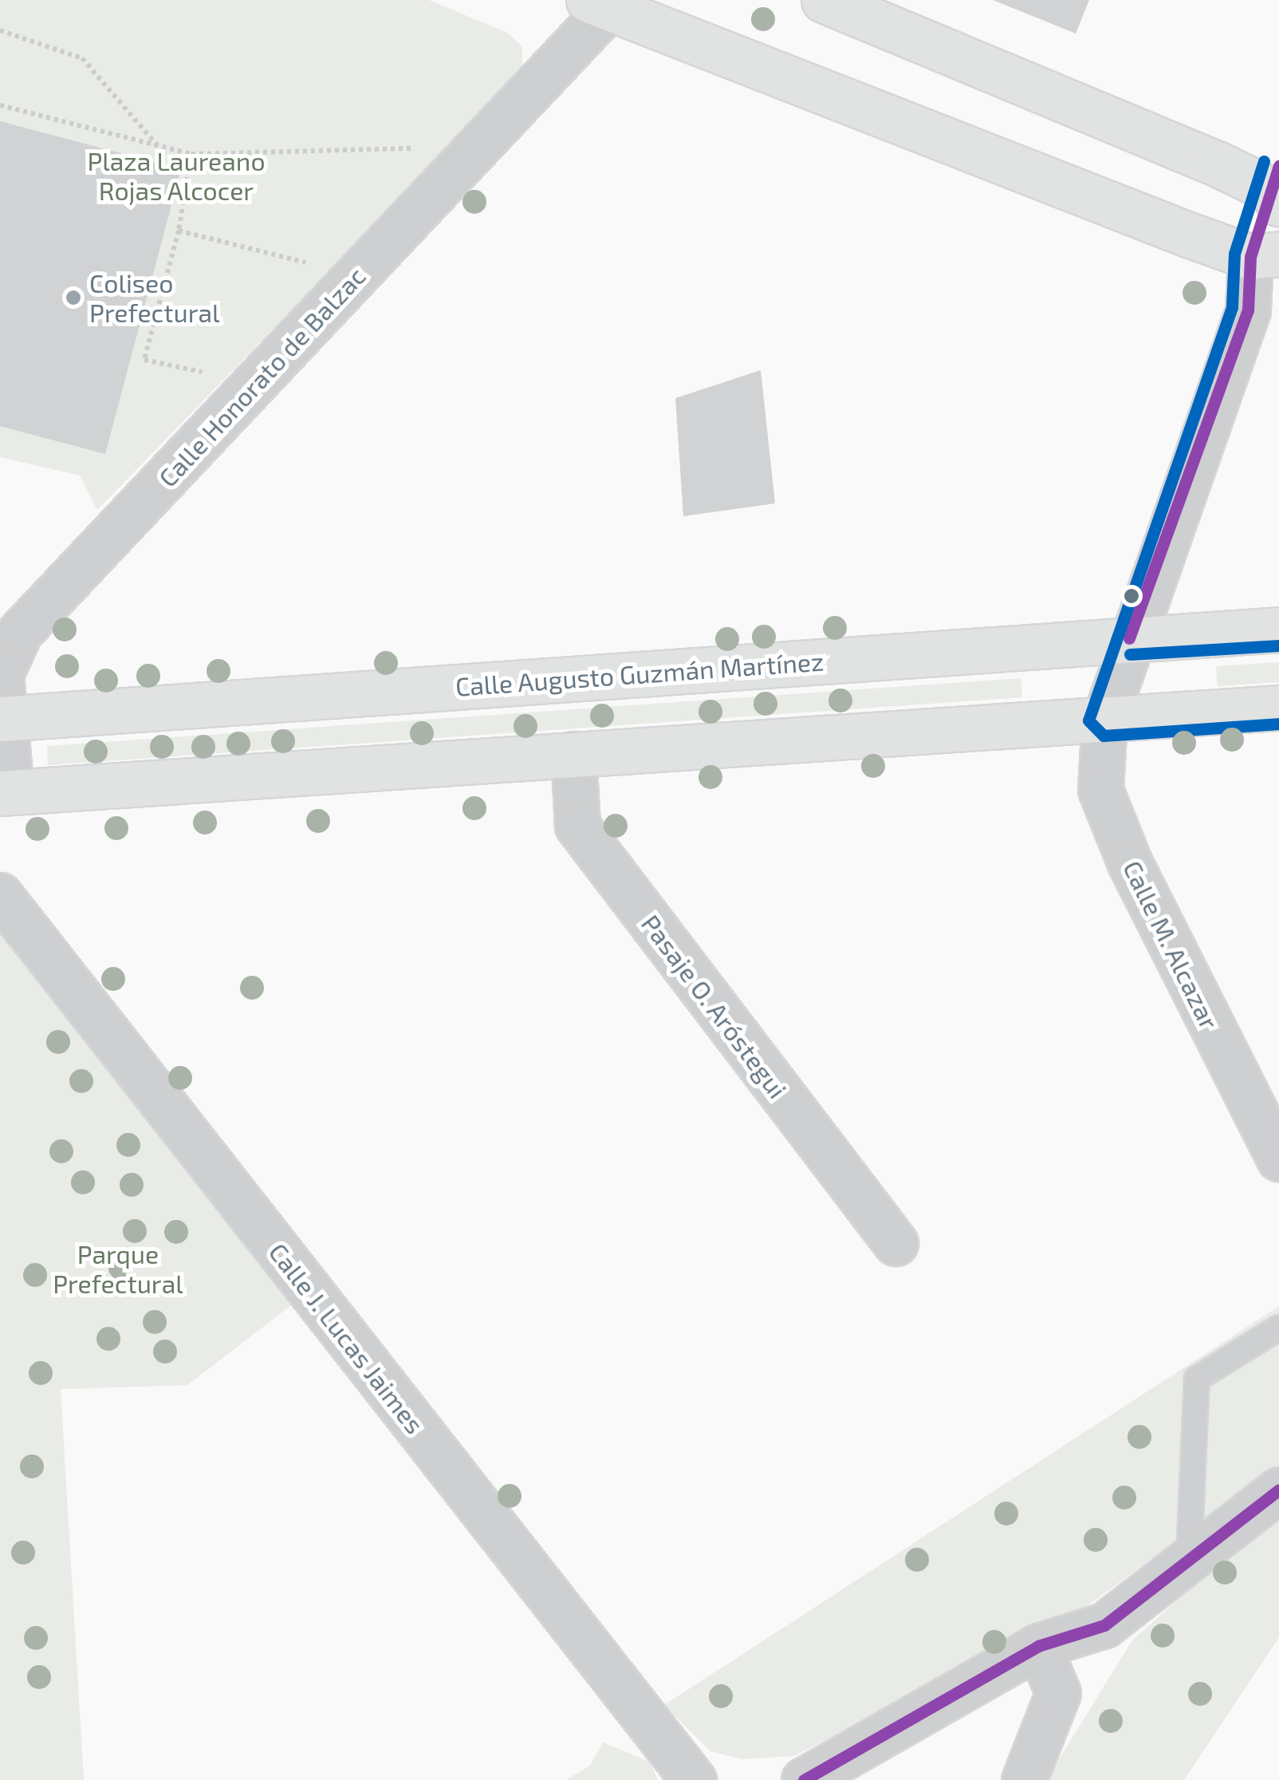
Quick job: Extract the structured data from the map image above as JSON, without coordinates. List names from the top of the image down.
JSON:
{
  "streets": {
    "street": [
      "Calle Honorato de Balzac",
      "Calle Augusto Guzmán Martínez",
      "Calle M. Alcazar",
      "Pasaje O. Aróstegui",
      "Calle J. Lucas Jaimes"
    ]
  },
  "crossings": [
    ["Calle Honorato de Balzac", "Calle Augusto Guzmán Martínez"],
    ["Calle Augusto Guzmán Martínez", "Calle M. Alcazar"]
  ],
  "parks": ["Plaza Laureano Rojas Alcocer", "Parque Prefectural"],
  "places": ["Coliseo Prefectural"]
}
